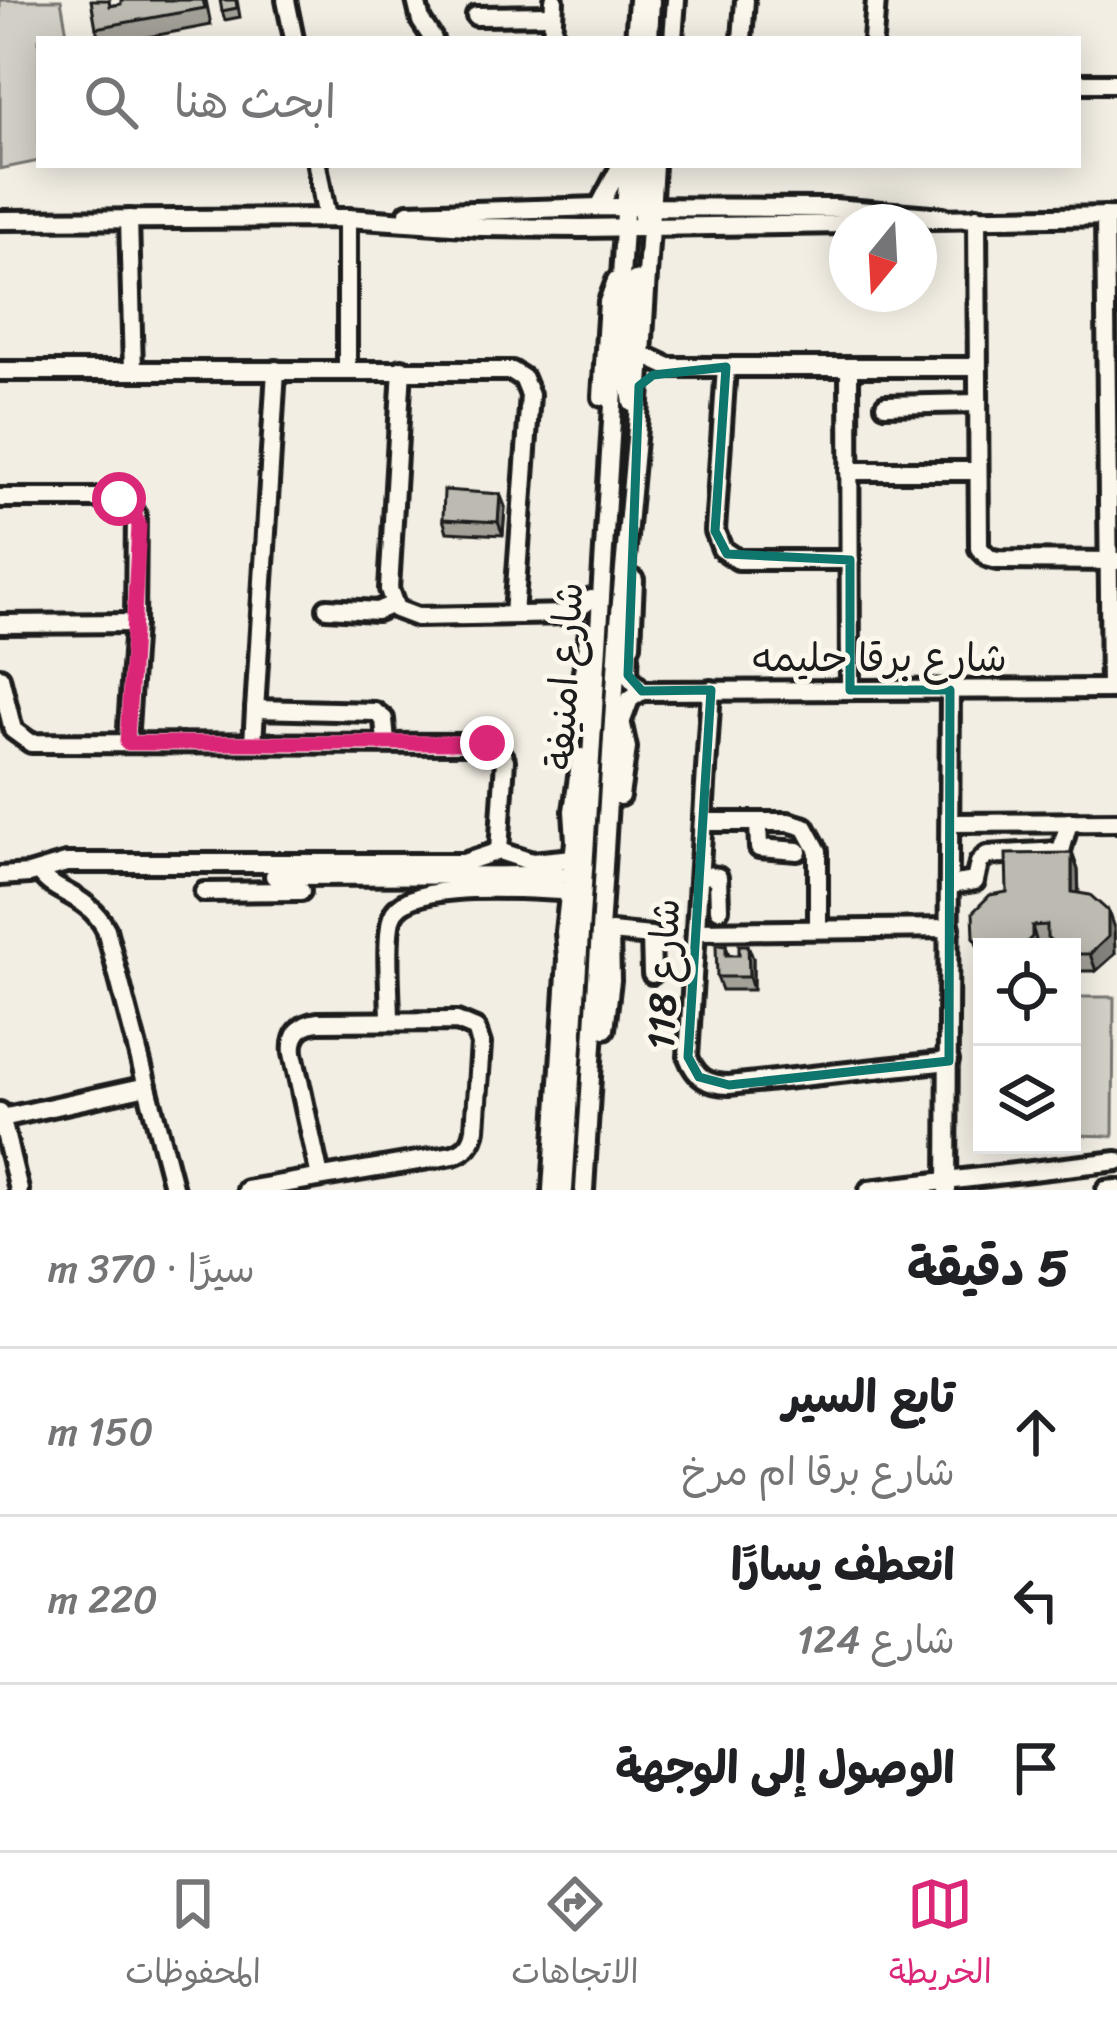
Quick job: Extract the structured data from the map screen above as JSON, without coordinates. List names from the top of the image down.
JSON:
{
  "streets": {
    "street": ["شارع برقا حليمه", "شارع امنيفة", "شارع 118"]
  },
  "crossings": [
    ["شارع برقا حليمه", "شارع 118"]
  ],
  "north": "bottom",
  "page": {
    "search": "ابحث هنا",
    "heading": ["5 دقيقة", "سيرًا · 370 m"],
    "list": [
      ["تابع السير", "شارع برقا ام مرخ", "150 m"],
      ["انعطف يسارًا", "شارع 124", "220 m"],
      "الوصول إلى الوجهة"
    ],
    "nav": ["الخريطة", "الاتجاهات", "المحفوظات"]
  }
}
